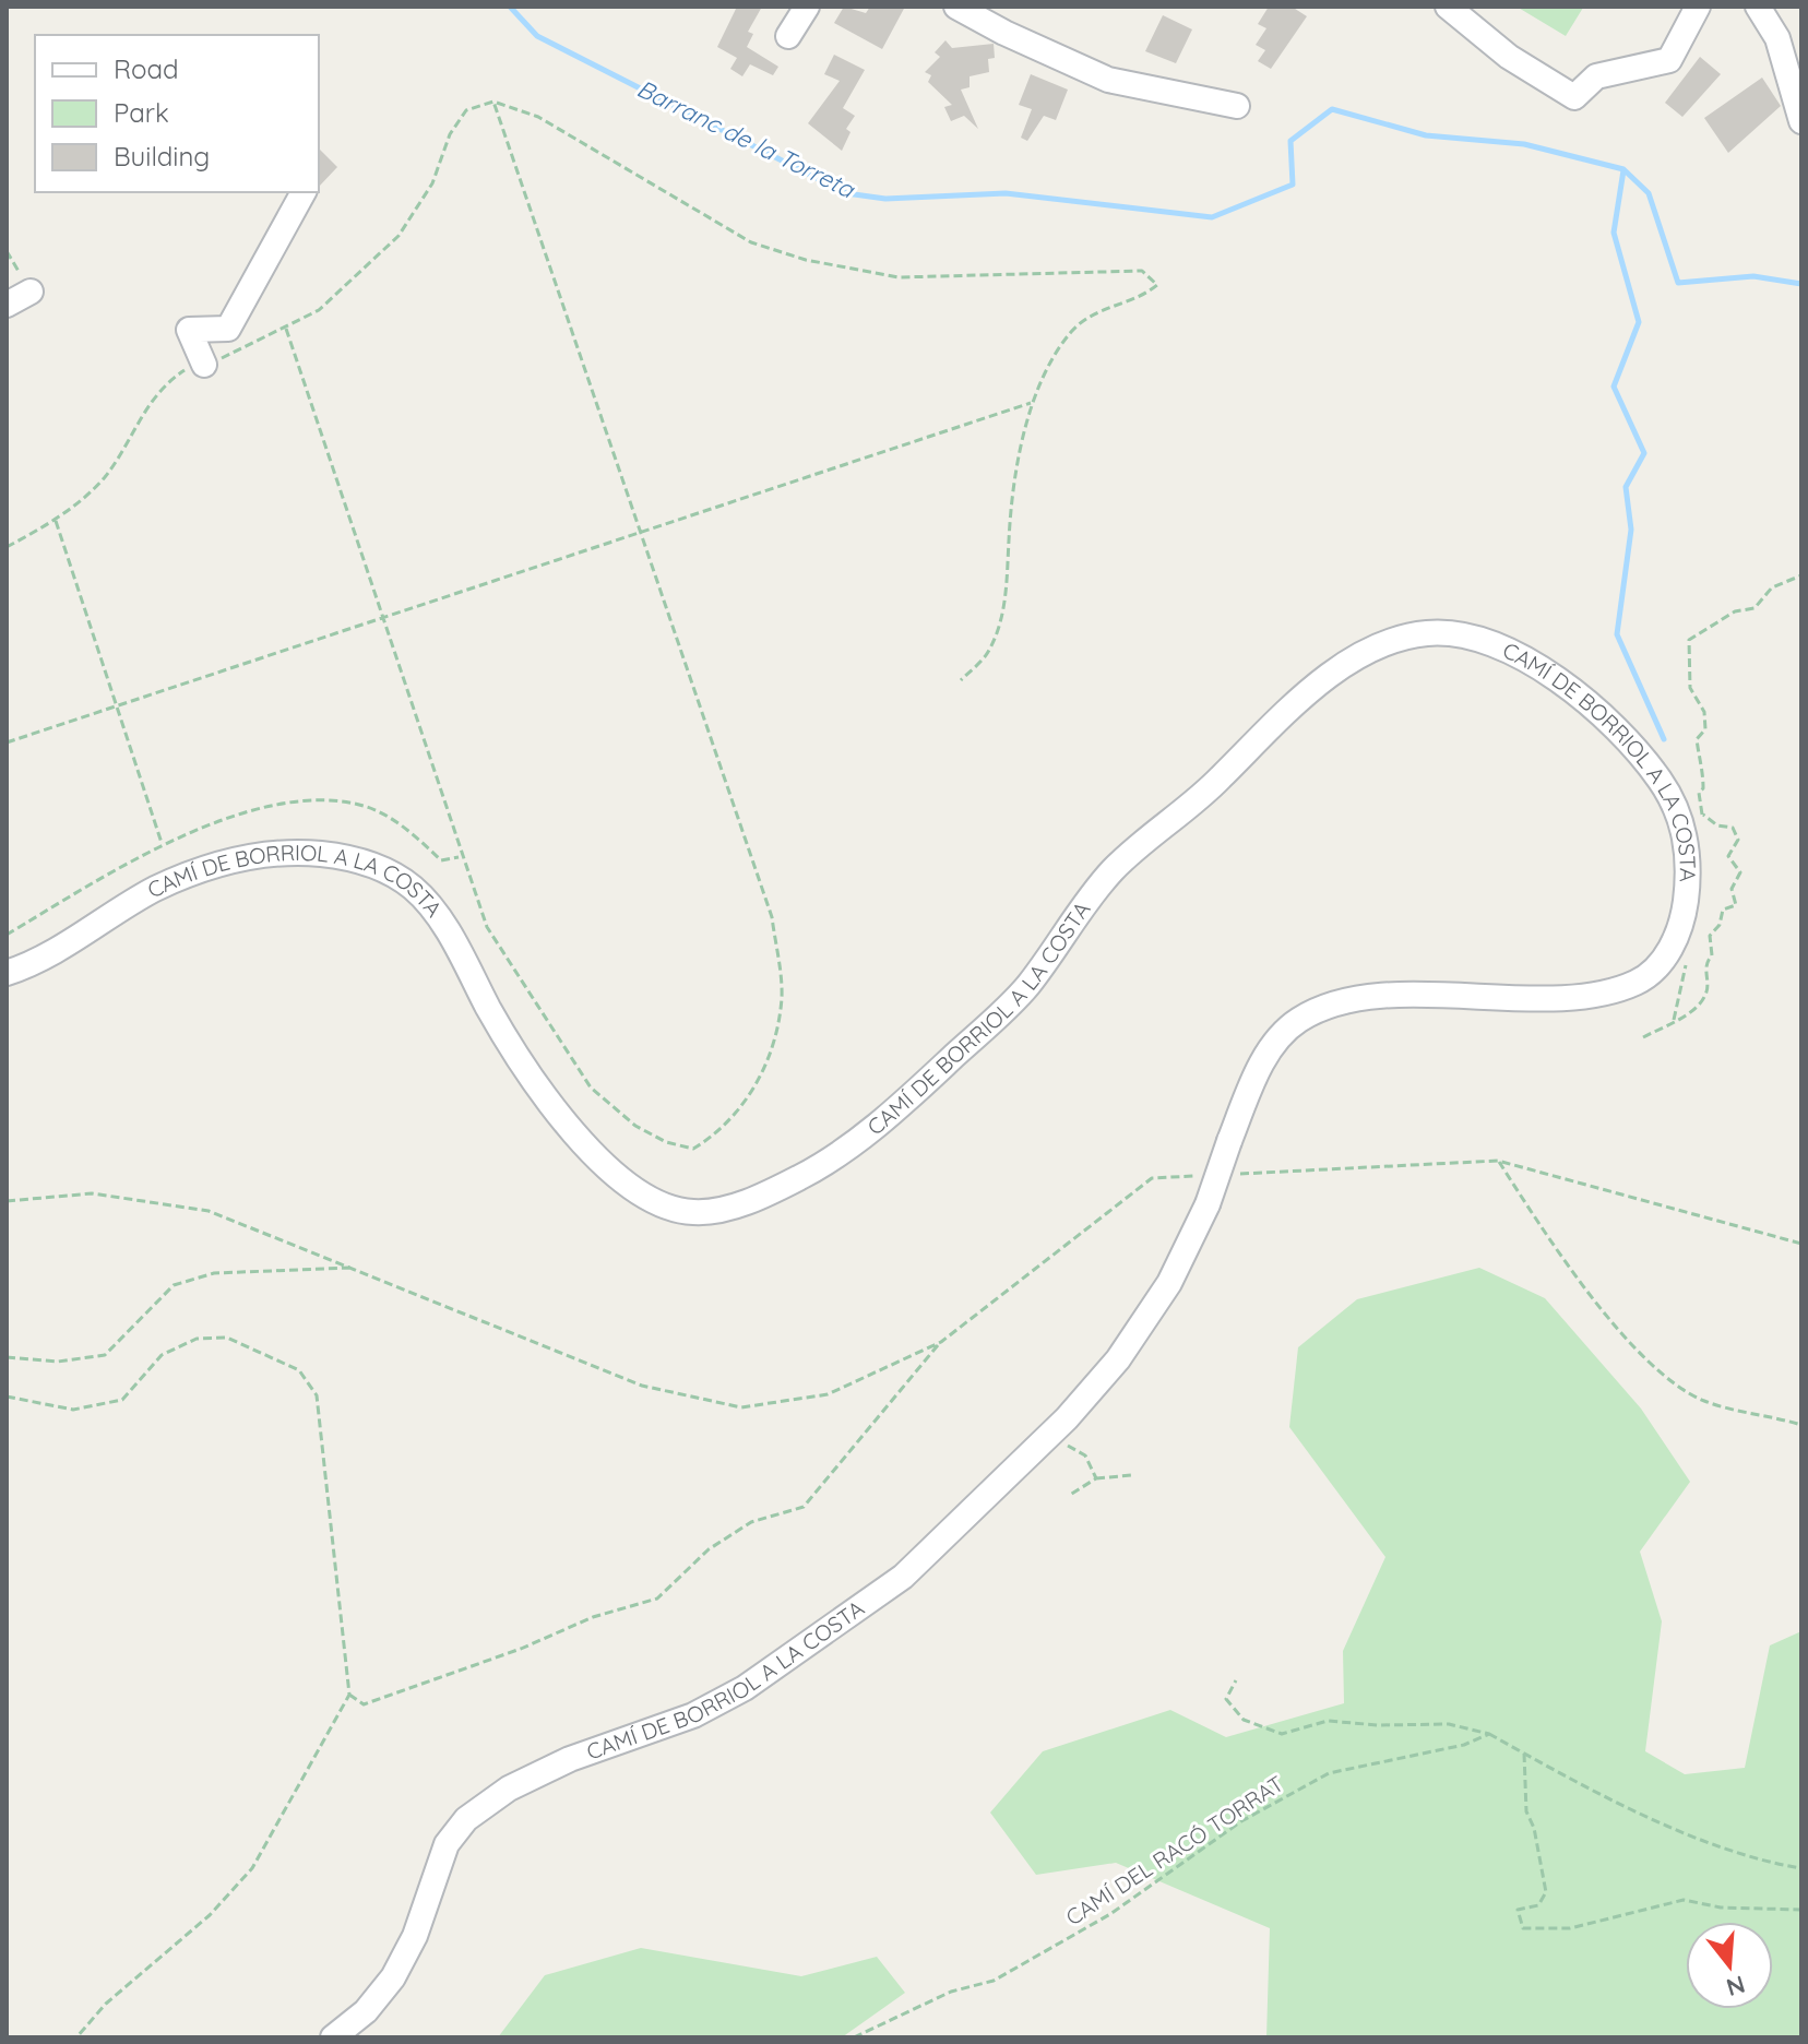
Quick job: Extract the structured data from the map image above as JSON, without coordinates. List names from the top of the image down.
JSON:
{
  "streets": {
    "street": ["CAMÍ DE BORRIOL A LA COSTA"],
    "path": ["CAMÍ DEL RACÓ TORRAT"]
  },
  "water": ["Barranc de la Torreta"],
  "legend": ["Road", "Park", "Building"],
  "north": "bottom"
}
